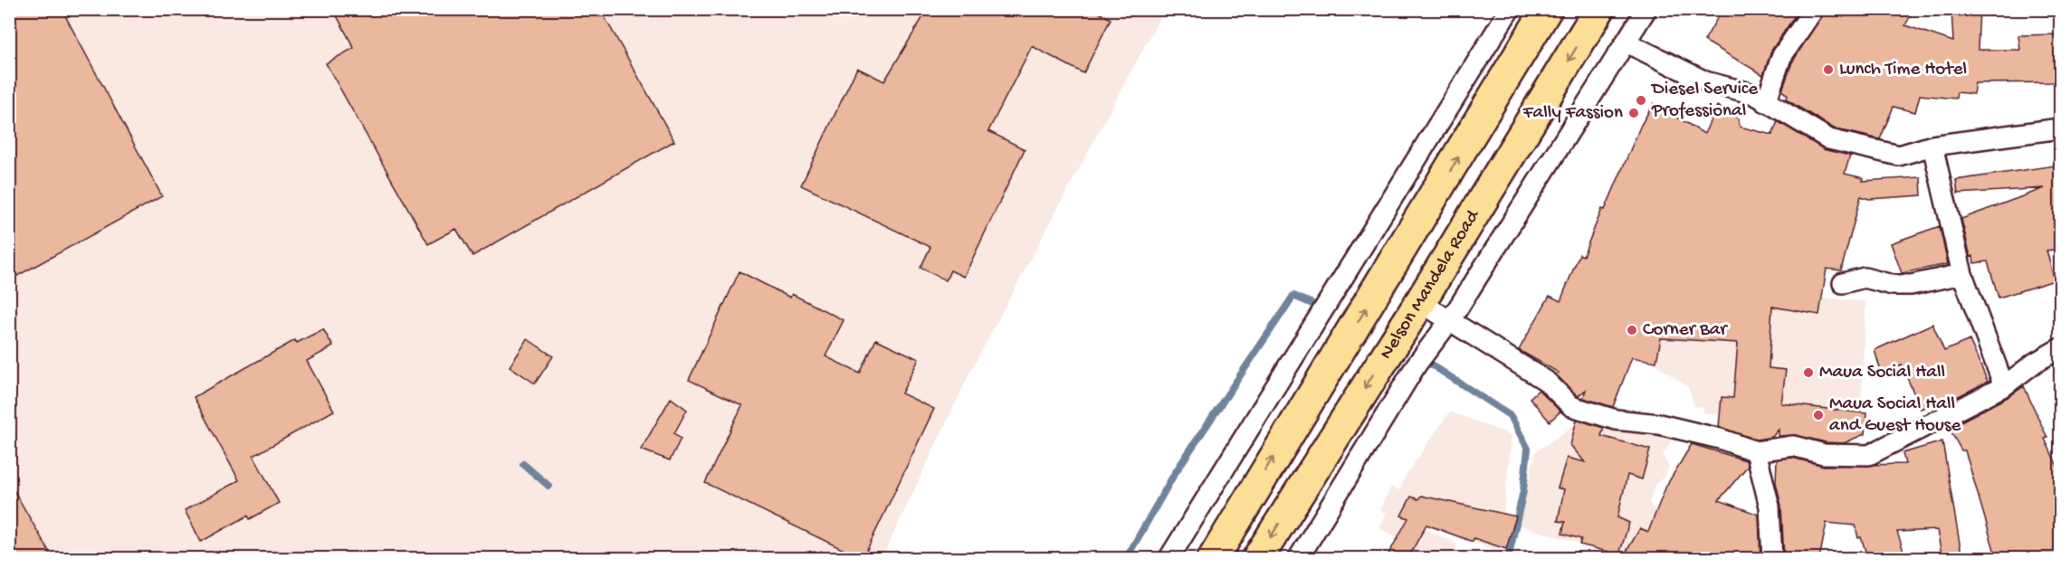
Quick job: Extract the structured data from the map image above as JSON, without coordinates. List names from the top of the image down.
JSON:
{
  "streets": {
    "main road": ["Nelson Mandela Road"]
  },
  "places": [
    "Lunch Time Hotel",
    "Diesel Service Professional",
    "Fally Fassion",
    "Corner Bar",
    "Maua Social Hall",
    "Maua Social Hall and Guest House"
  ]
}
